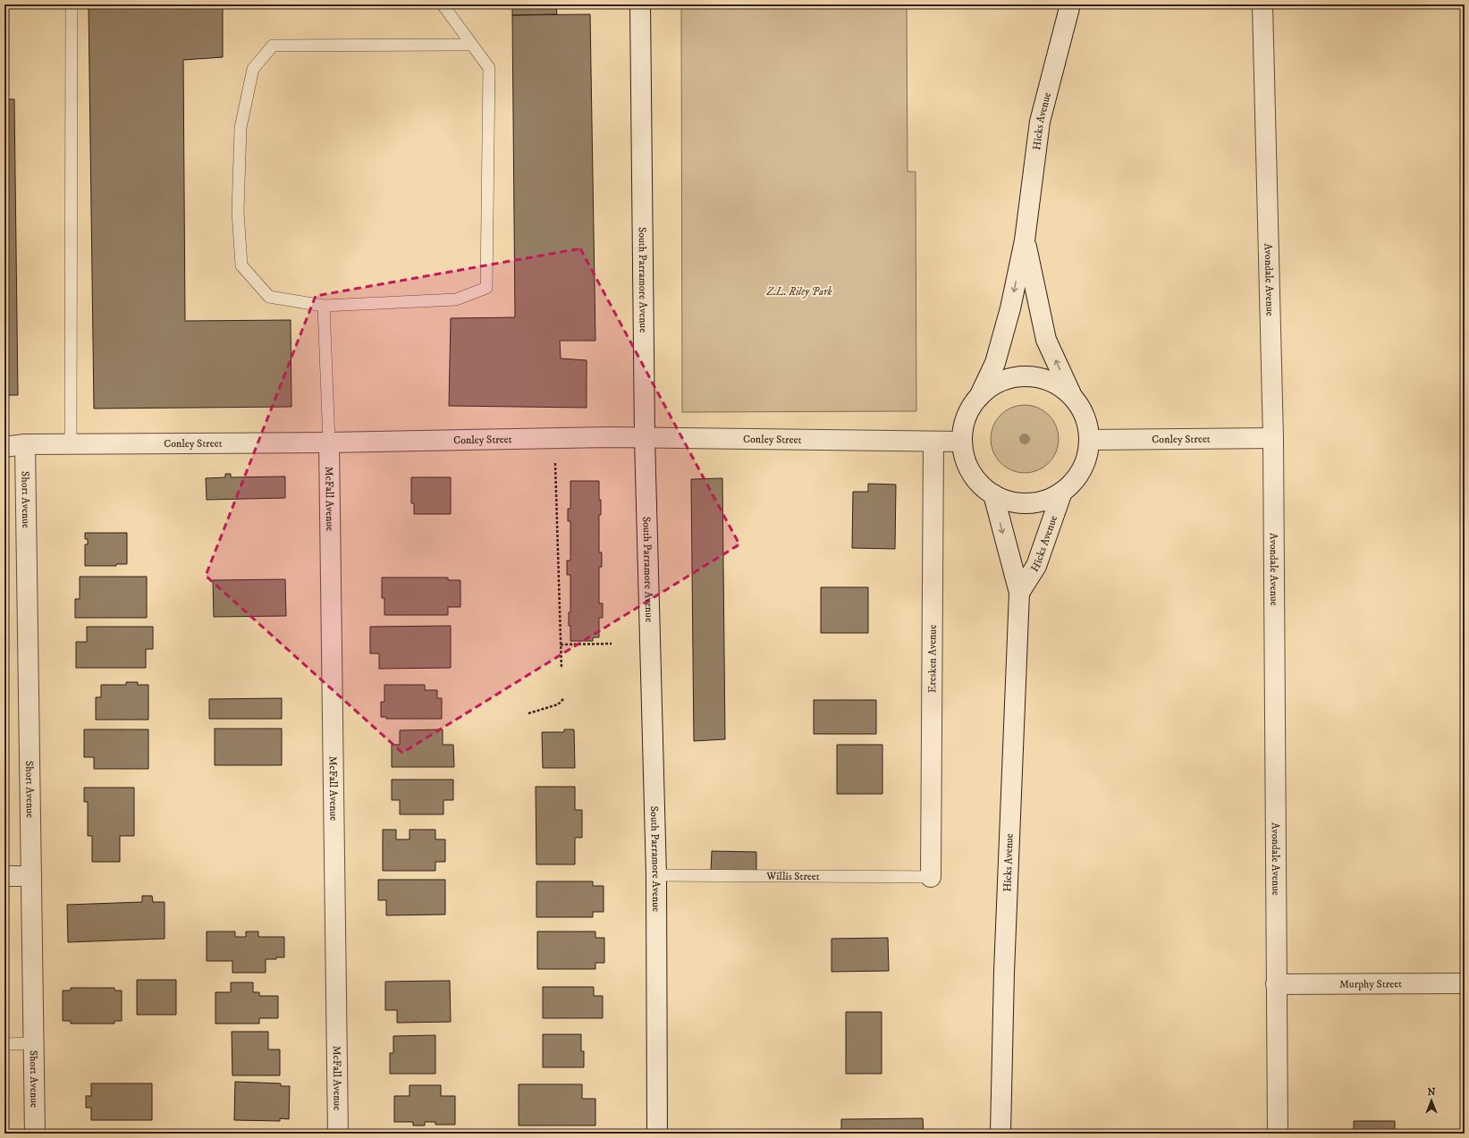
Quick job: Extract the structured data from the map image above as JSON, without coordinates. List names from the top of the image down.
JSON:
{
  "streets": {
    "street": [
      "Hicks Avenue",
      "Avondale Avenue",
      "South Parramore Avenue",
      "Conley Street",
      "McFall Avenue",
      "Short Avenue",
      "Eresken Avenue",
      "Murphy Street"
    ],
    "lane": ["Willis Street"]
  },
  "crossings": [
    ["Hicks Avenue", "Conley Street"],
    ["Avondale Avenue", "Conley Street"],
    ["Avondale Avenue", "Murphy Street"],
    ["South Parramore Avenue", "Conley Street"],
    ["South Parramore Avenue", "Willis Street"],
    ["Conley Street", "McFall Avenue"],
    ["Conley Street", "Short Avenue"],
    ["Conley Street", "Eresken Avenue"],
    ["Eresken Avenue", "Willis Street"]
  ],
  "parks": ["Z.L. Riley Park"],
  "north": "top"
}
